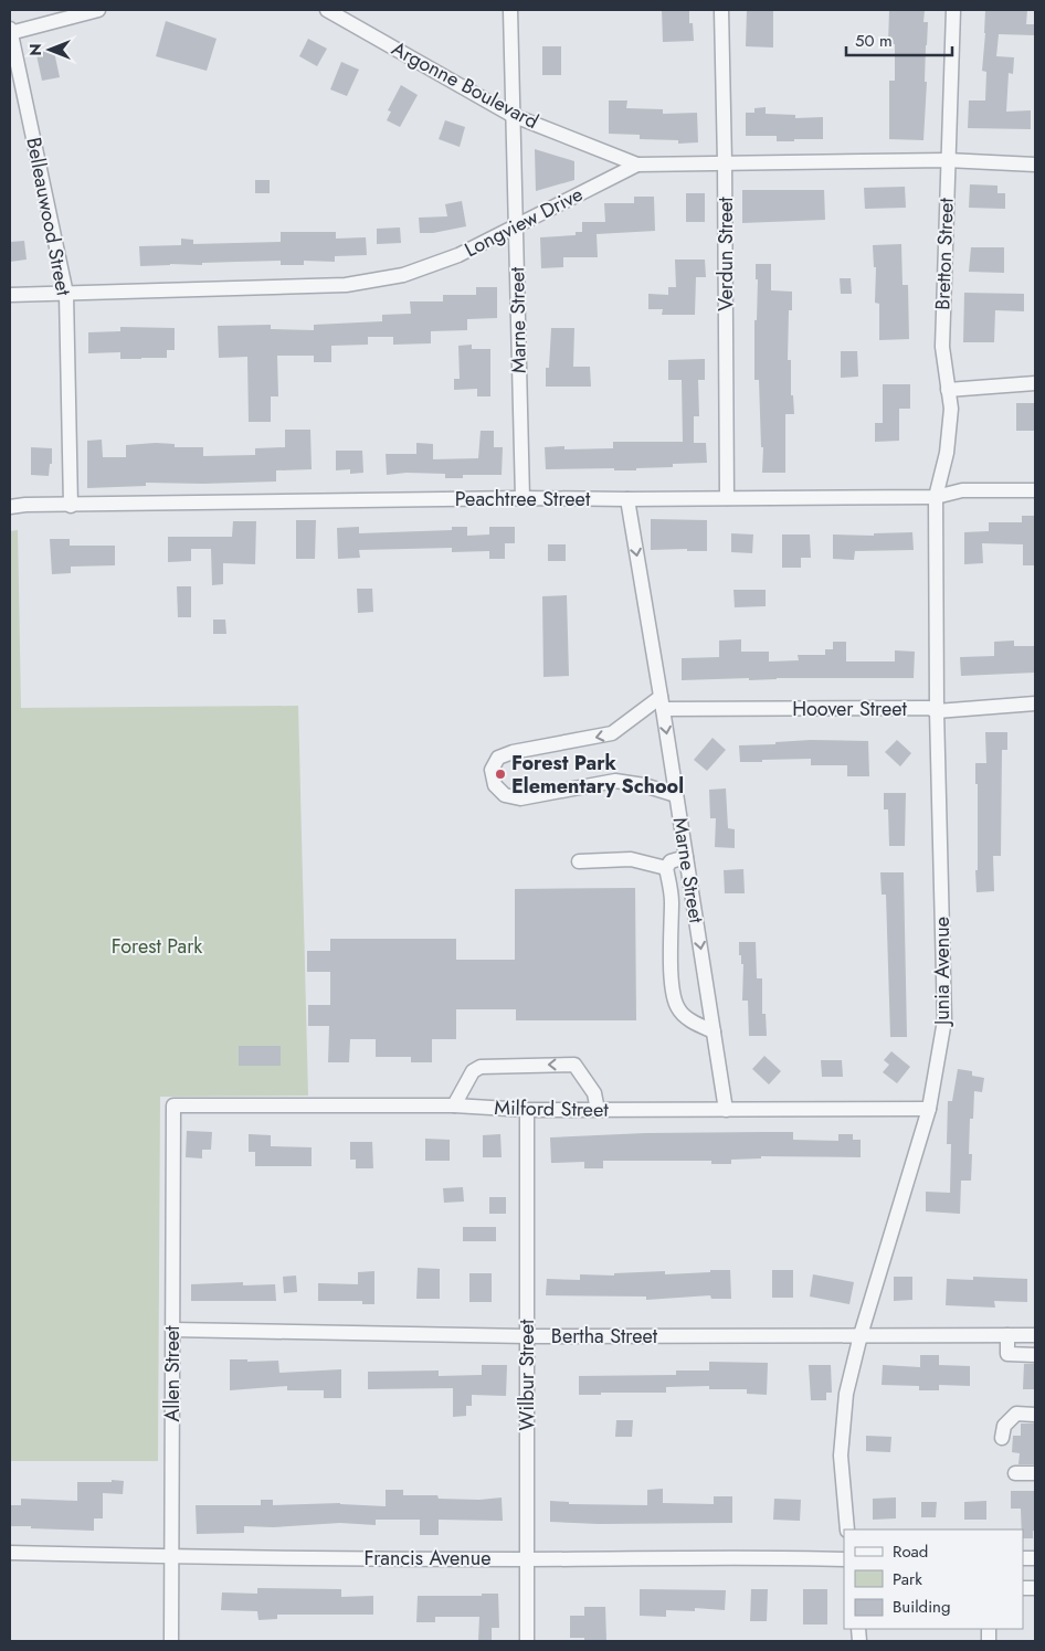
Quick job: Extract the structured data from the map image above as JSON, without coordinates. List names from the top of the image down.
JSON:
{
  "streets": {
    "street": [
      "Argonne Boulevard",
      "Belleauwood Street",
      "Longview Drive",
      "Verdun Street",
      "Bretton Street",
      "Marne Street",
      "Peachtree Street",
      "Hoover Street",
      "Junia Avenue",
      "Milford Street",
      "Bertha Street",
      "Allen Street",
      "Wilbur Street",
      "Francis Avenue"
    ]
  },
  "crossings": [
    ["Argonne Boulevard", "Longview Drive"],
    ["Argonne Boulevard", "Marne Street"],
    ["Belleauwood Street", "Longview Drive"],
    ["Belleauwood Street", "Peachtree Street"],
    ["Longview Drive", "Verdun Street"],
    ["Longview Drive", "Bretton Street"],
    ["Longview Drive", "Marne Street"],
    ["Verdun Street", "Peachtree Street"],
    ["Bretton Street", "Peachtree Street"],
    ["Bretton Street", "Junia Avenue"],
    ["Marne Street", "Peachtree Street"],
    ["Marne Street", "Hoover Street"],
    ["Marne Street", "Milford Street"],
    ["Peachtree Street", "Junia Avenue"],
    ["Hoover Street", "Junia Avenue"],
    ["Junia Avenue", "Milford Street"],
    ["Junia Avenue", "Bertha Street"],
    ["Milford Street", "Allen Street"],
    ["Milford Street", "Wilbur Street"],
    ["Bertha Street", "Allen Street"],
    ["Bertha Street", "Wilbur Street"],
    ["Allen Street", "Francis Avenue"],
    ["Wilbur Street", "Francis Avenue"]
  ],
  "parks": ["Forest Park"],
  "places": ["Forest Park Elementary School"],
  "legend": ["Road", "Park", "Building"],
  "scale_bar": "50 m",
  "north": "left"
}
